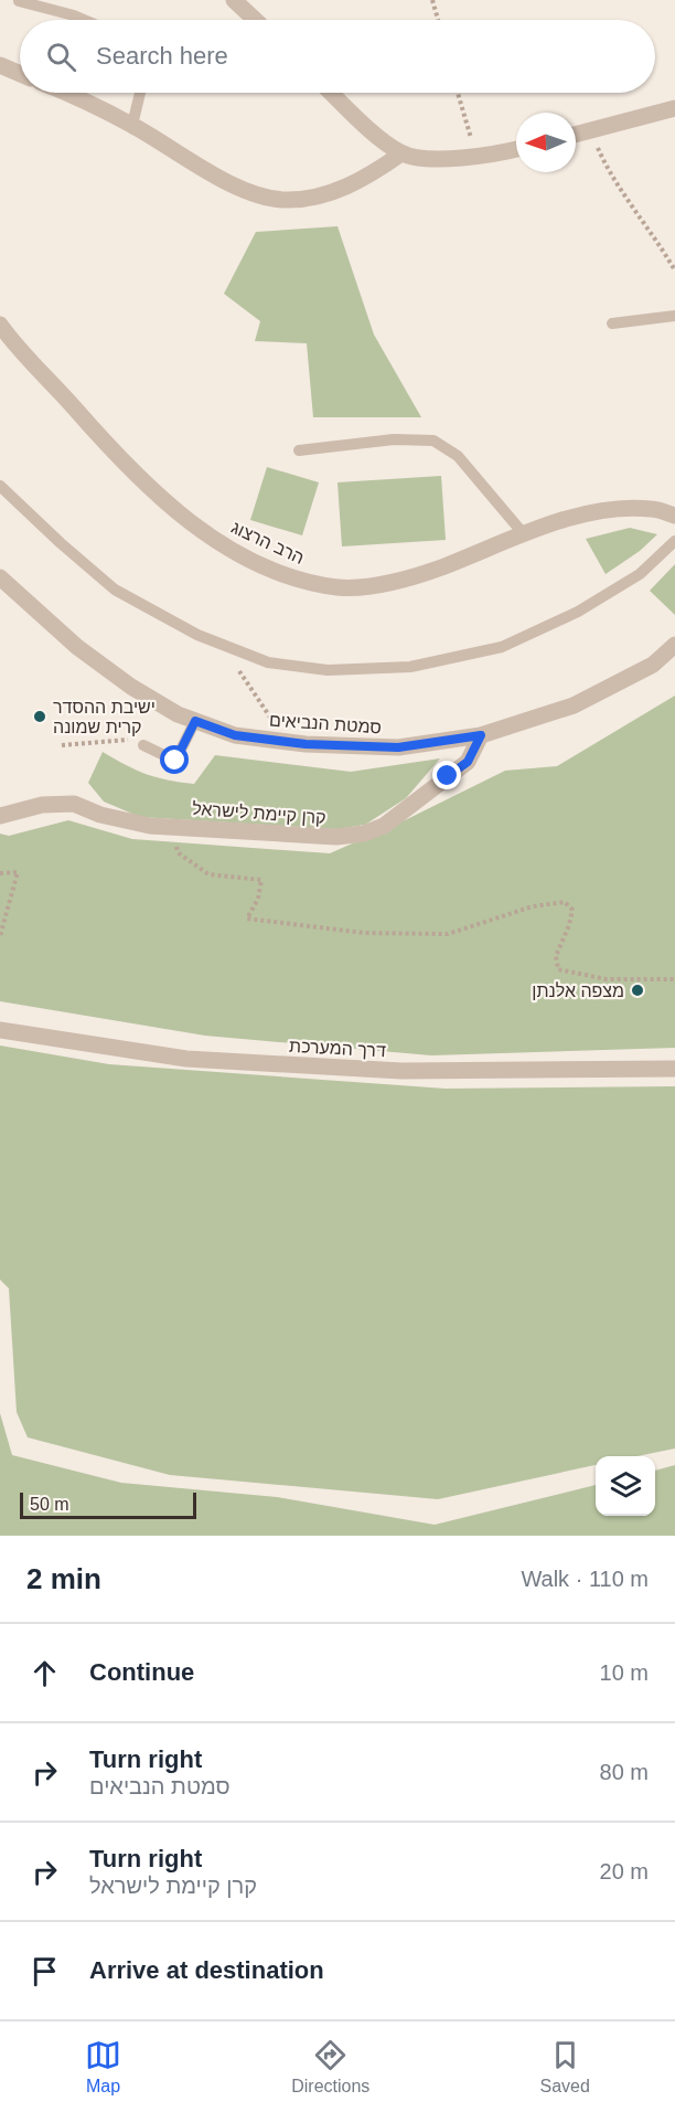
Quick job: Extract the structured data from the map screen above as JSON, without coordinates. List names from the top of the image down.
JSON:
{
  "streets": {
    "street": [
      "הרב הרצוג",
      "סמטת הנביאים",
      "קרן קיימת לישראל",
      "דרך המערכת"
    ]
  },
  "crossings": [
    ["סמטת הנביאים", "קרן קיימת לישראל"]
  ],
  "places": ["ישיבת ההסדר קרית שמונה", "מצפה אלנתן"],
  "scale_bar": "50 m",
  "north": "left",
  "page": {
    "search": "Search here",
    "scale": "50 m",
    "heading": ["2 min", "Walk · 110 m"],
    "list": [
      ["Continue", "10 m"],
      ["Turn right", "סמטת הנביאים", "80 m"],
      ["Turn right", "קרן קיימת לישראל", "20 m"],
      "Arrive at destination"
    ],
    "nav": ["Map", "Directions", "Saved"]
  }
}
